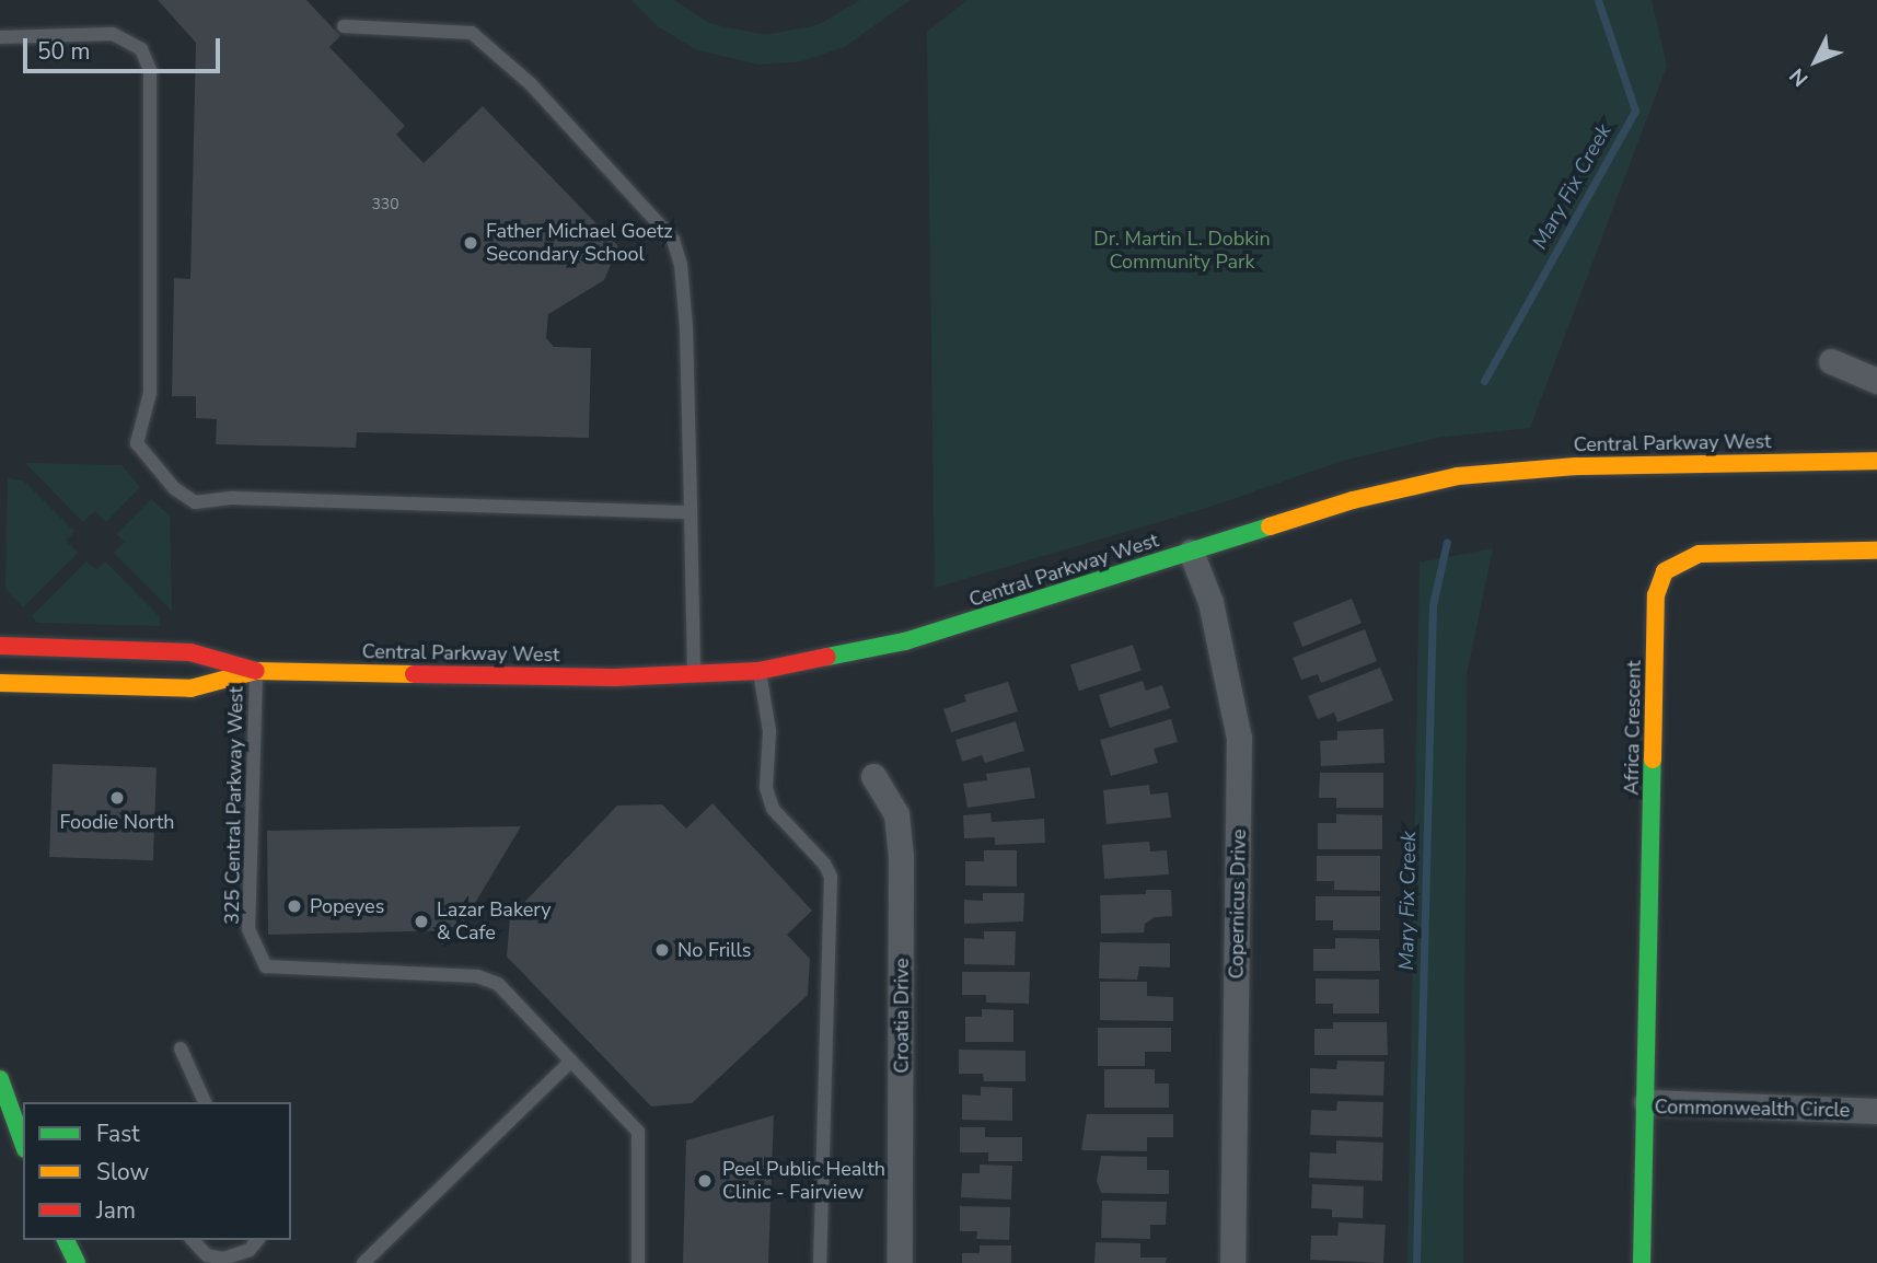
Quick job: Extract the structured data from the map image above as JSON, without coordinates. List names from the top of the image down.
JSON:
{
  "streets": {
    "street": [
      "Central Parkway West",
      "Africa Crescent",
      "Copernicus Drive",
      "Croatia Drive",
      "Commonwealth Circle"
    ],
    "lane": ["325 Central Parkway West"]
  },
  "crossings": [
    ["Central Parkway West", "325 Central Parkway West"],
    ["Central Parkway West", "Copernicus Drive"],
    ["Africa Crescent", "Commonwealth Circle"]
  ],
  "water": ["Mary Fix Creek"],
  "parks": ["Dr. Martin L. Dobkin Community Park"],
  "places": [
    "Father Michael Goetz Secondary School",
    "Foodie North",
    "Popeyes",
    "Lazar Bakery & Cafe",
    "No Frills",
    "Peel Public Health Clinic - Fairview"
  ],
  "house_numbers": ["330"],
  "legend": ["Fast", "Slow", "Jam"],
  "scale_bar": "50 m",
  "north": "bottom left"
}
